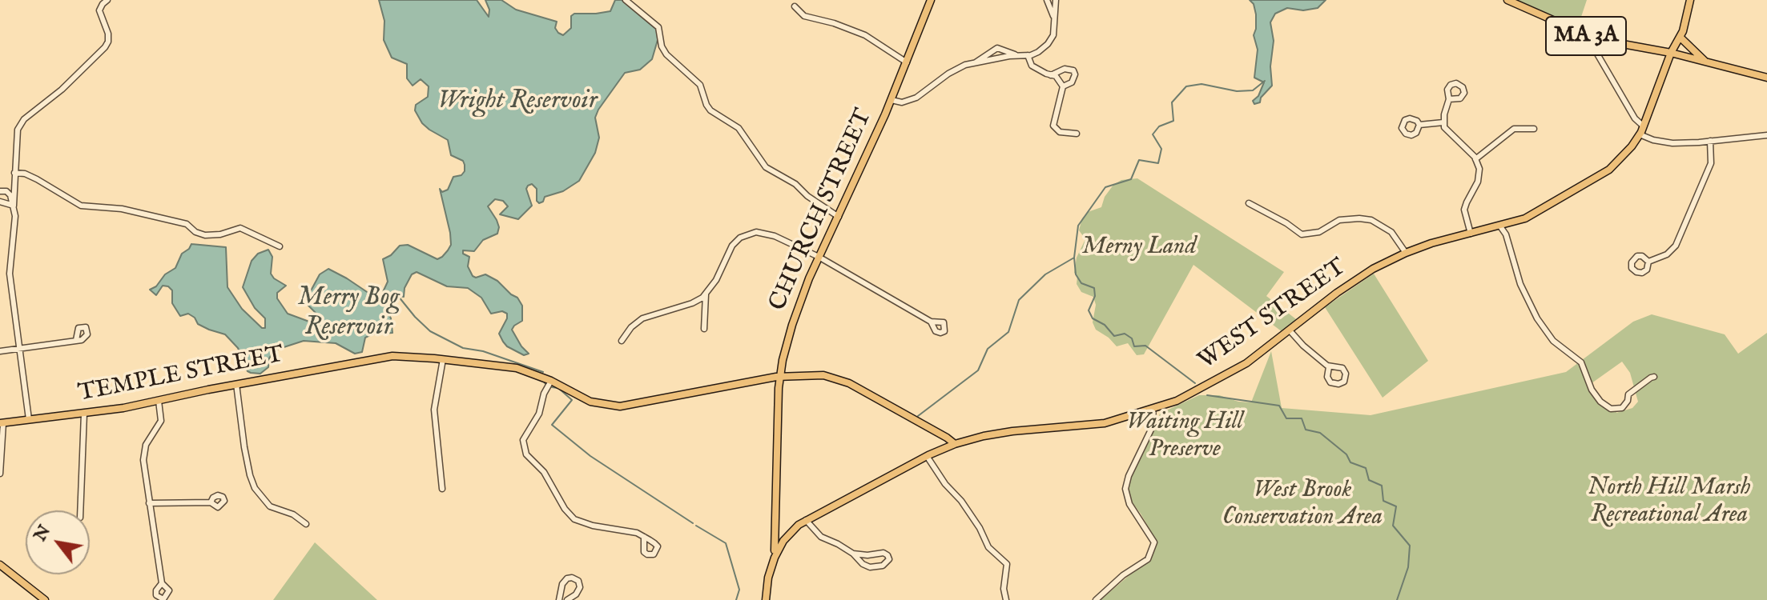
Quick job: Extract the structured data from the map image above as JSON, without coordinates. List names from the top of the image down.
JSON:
{
  "streets": {
    "main road": [
      "MA 3A",
      "CHURCH STREET",
      "WEST STREET",
      "TEMPLE STREET"
    ]
  },
  "crossings": [
    ["MA 3A", "WEST STREET"],
    ["CHURCH STREET", "WEST STREET"],
    ["CHURCH STREET", "TEMPLE STREET"],
    ["WEST STREET", "TEMPLE STREET"]
  ],
  "water": ["Wright Reservoir", "Merry Bog Reservoir"],
  "parks": [
    "Merny Land",
    "Waiting Hill Preserve",
    "North Hill Marsh Recreational Area",
    "West Brook Conservation Area"
  ],
  "north": "top left"
}
